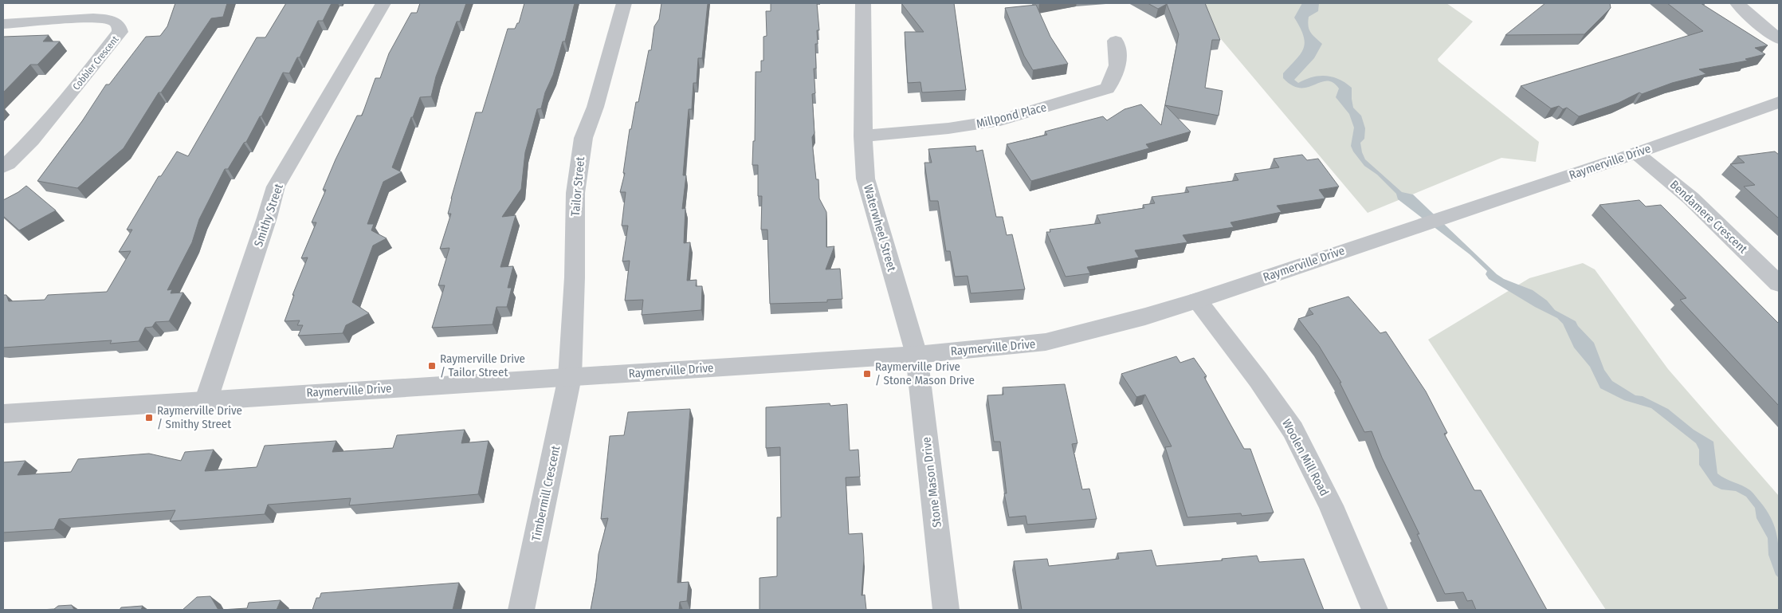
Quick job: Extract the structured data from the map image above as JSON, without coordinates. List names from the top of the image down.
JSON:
{
  "streets": {
    "street": [
      "Cobbler Crescent",
      "Millpond Place",
      "Raymerville Drive",
      "Tailor Street",
      "Smithy Street",
      "Bendamere Crescent",
      "Waterwheel Street",
      "Woolen Mill Road",
      "Stone Mason Drive",
      "Timbermill Crescent"
    ]
  },
  "crossings": [
    ["Millpond Place", "Waterwheel Street"],
    ["Raymerville Drive", "Tailor Street"],
    ["Raymerville Drive", "Smithy Street"],
    ["Raymerville Drive", "Bendamere Crescent"],
    ["Raymerville Drive", "Waterwheel Street"],
    ["Raymerville Drive", "Woolen Mill Road"],
    ["Raymerville Drive", "Stone Mason Drive"],
    ["Raymerville Drive", "Timbermill Crescent"],
    ["Tailor Street", "Timbermill Crescent"],
    ["Waterwheel Street", "Stone Mason Drive"]
  ],
  "places": {
    "transit": ["Raymerville Drive / Tailor Street", "Raymerville Drive / Stone Mason Drive", "Raymerville Drive / Smithy Street"]
  }
}
